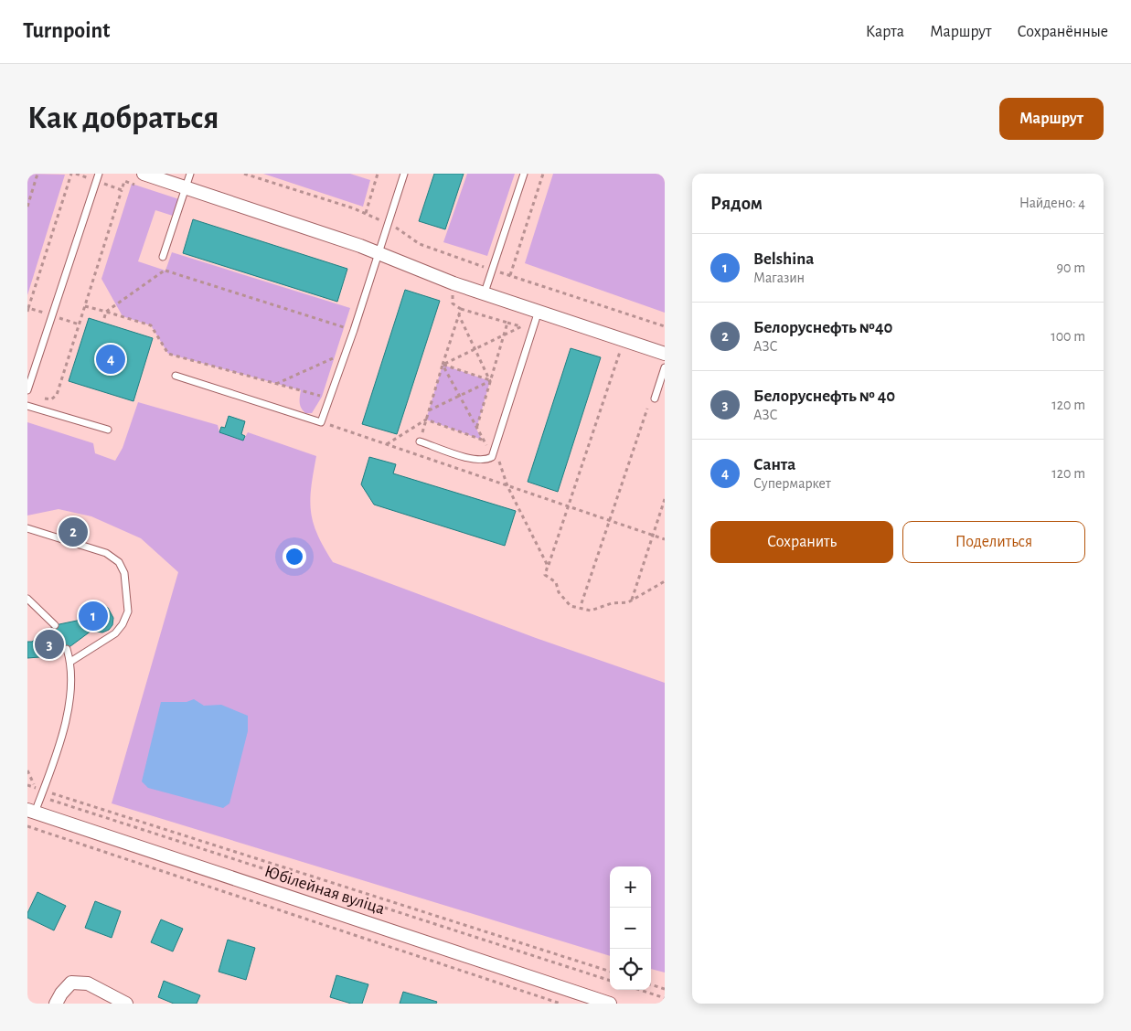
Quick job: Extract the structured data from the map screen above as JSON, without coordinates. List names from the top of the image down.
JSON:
{
  "streets": {
    "street": ["Юбілейная вуліца"]
  },
  "page": {
    "header": "Turnpoint",
    "nav": ["Карта", "Маршрут", "Сохранённые"],
    "buttons": [
      "Маршрут",
      ["Сохранить", "Поделиться"]
    ],
    "title": "Как добраться",
    "heading": ["Рядом", "Найдено: 4"],
    "list": [
      {
        "mark": "1",
        "name": "Belshina",
        "note": "Магазин",
        "value": "90 m"
      },
      {
        "mark": "2",
        "name": "Белоруснефть №40",
        "note": "АЗС",
        "value": "100 m"
      },
      {
        "mark": "3",
        "name": "Белоруснефть № 40",
        "note": "АЗС",
        "value": "120 m"
      },
      {
        "mark": "4",
        "name": "Санта",
        "note": "Супермаркет",
        "value": "120 m"
      }
    ],
    "pins": [
      "4",
      "2",
      "1",
      "3"
    ],
    "map_buttons": ["+", "−"]
  }
}
